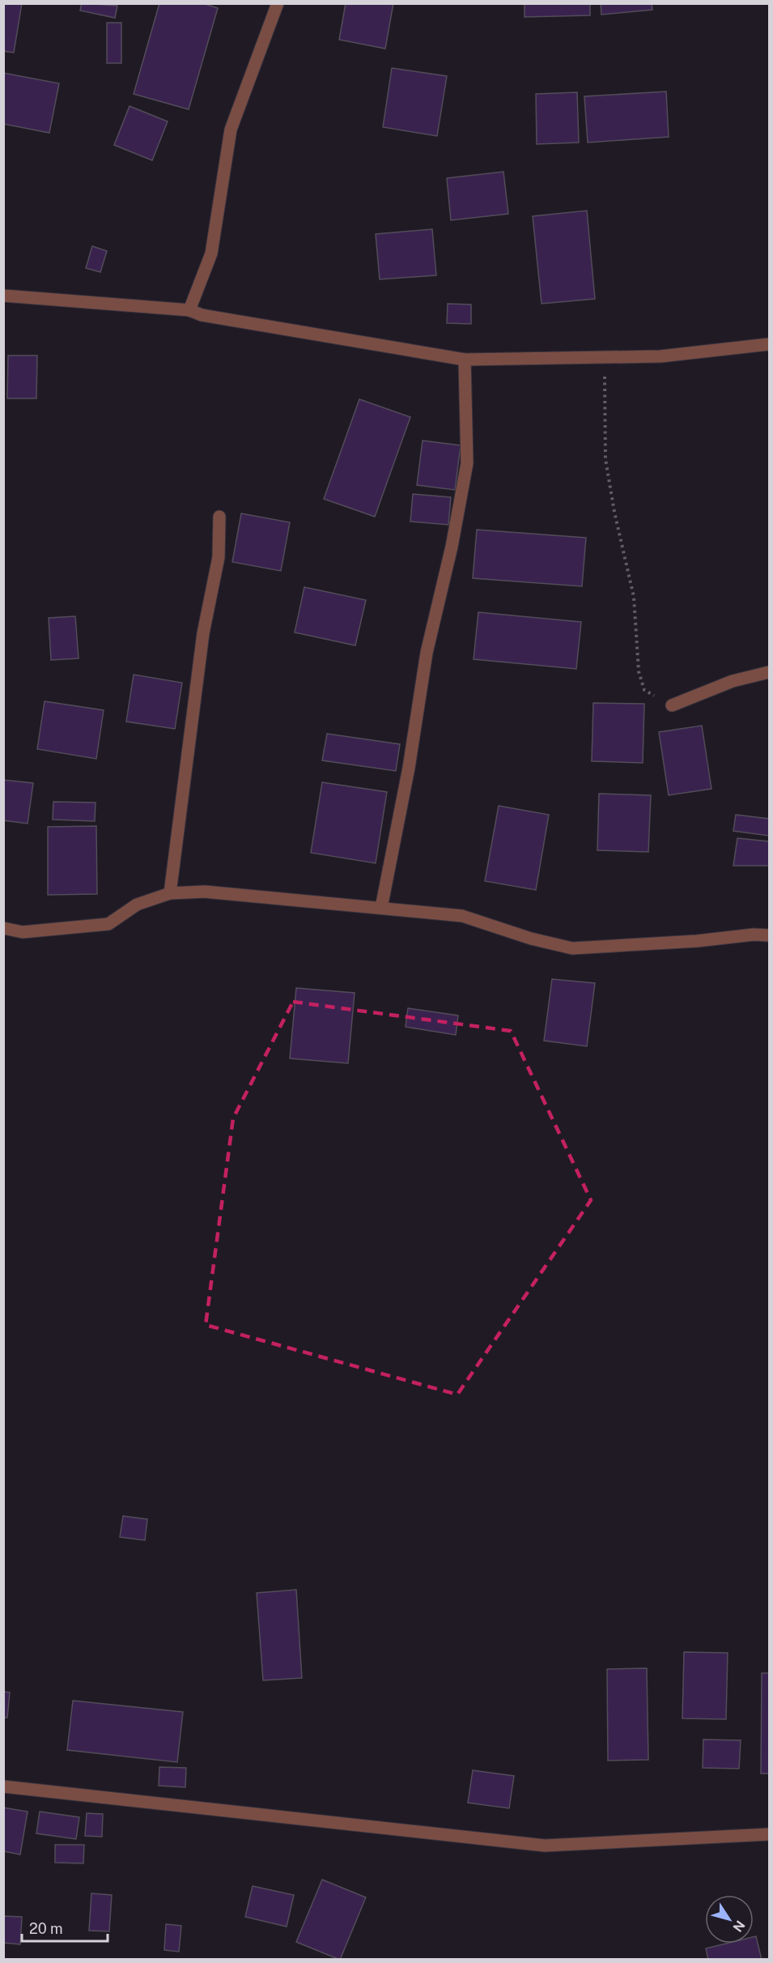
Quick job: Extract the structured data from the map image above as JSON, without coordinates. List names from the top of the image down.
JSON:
{
  "scale_bar": "20 m",
  "north": "bottom right"
}
